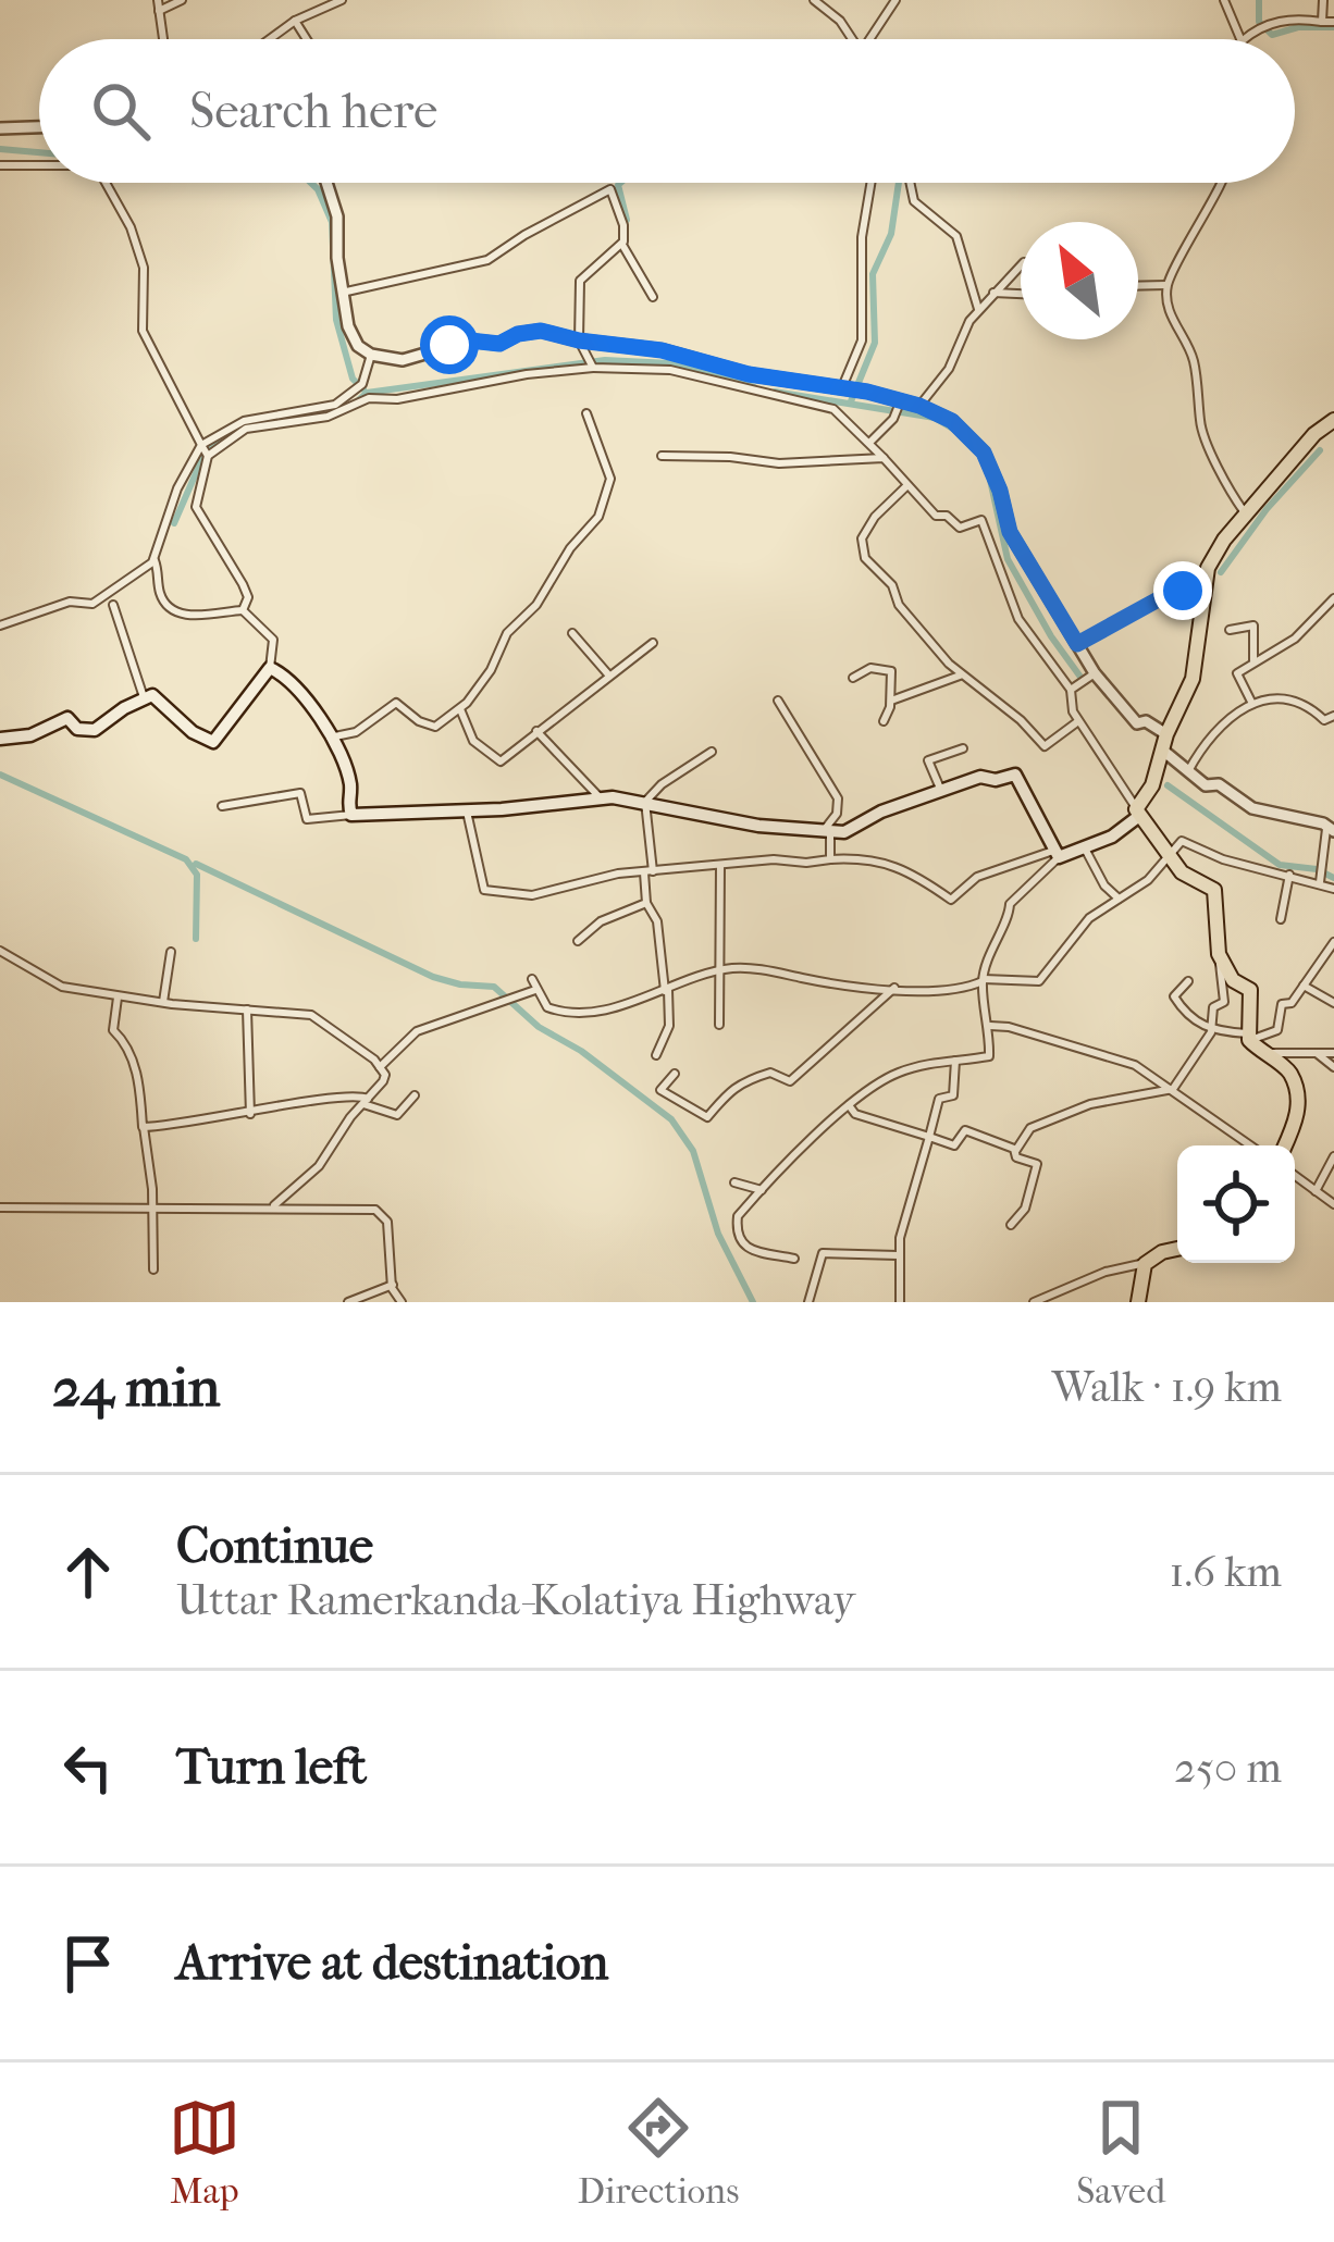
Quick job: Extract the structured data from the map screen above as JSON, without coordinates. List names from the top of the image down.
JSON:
{
  "north": "top left",
  "page": {
    "search": "Search here",
    "heading": ["24 min", "Walk · 1.9 km"],
    "list": [
      ["Continue", "Uttar Ramerkanda-Kolatiya Highway", "1.6 km"],
      ["Turn left", "250 m"],
      "Arrive at destination"
    ],
    "nav": ["Map", "Directions", "Saved"]
  }
}
